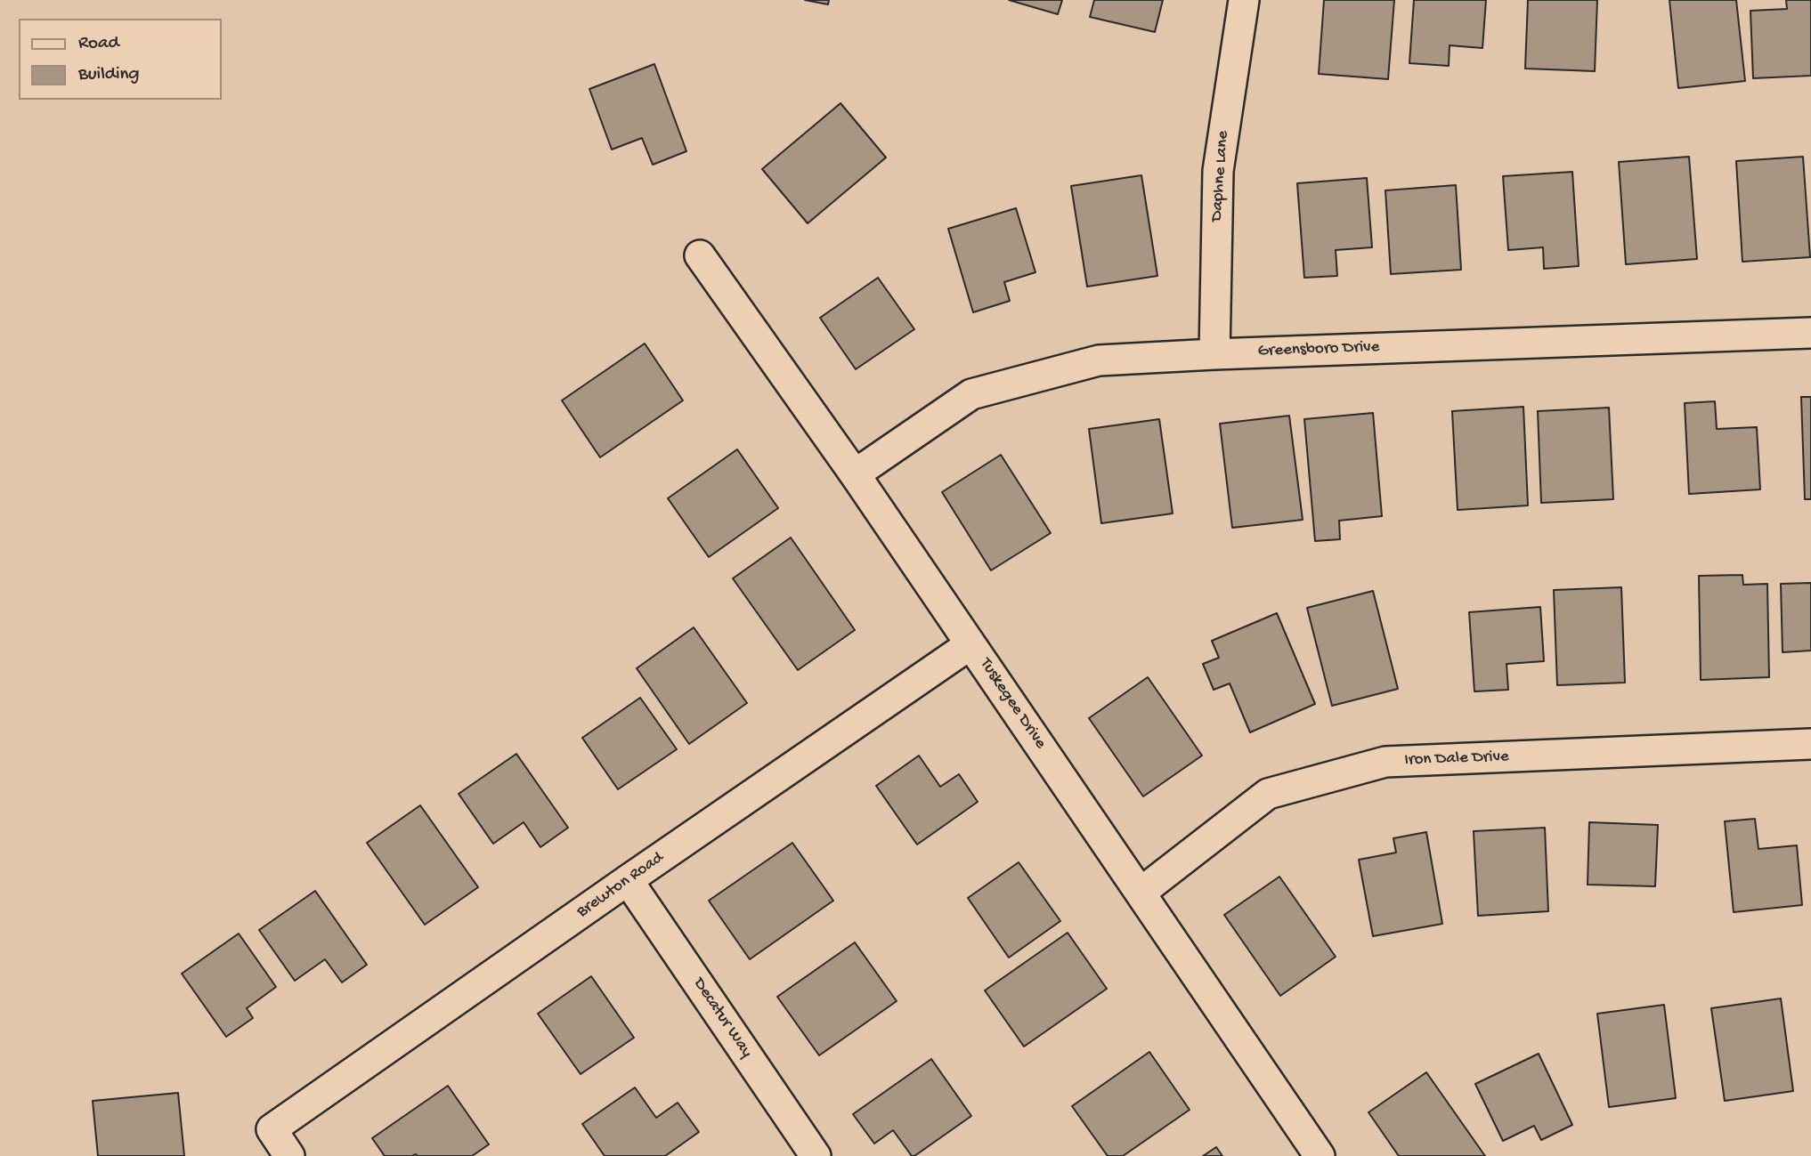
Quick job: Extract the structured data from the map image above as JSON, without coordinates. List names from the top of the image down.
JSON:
{
  "streets": {
    "street": [
      "Daphne Lane",
      "Greensboro Drive",
      "Tuskegee Drive",
      "Iron Dale Drive",
      "Brewton Road",
      "Decatur Way"
    ]
  },
  "crossings": [
    ["Daphne Lane", "Greensboro Drive"],
    ["Greensboro Drive", "Tuskegee Drive"],
    ["Tuskegee Drive", "Iron Dale Drive"],
    ["Tuskegee Drive", "Brewton Road"],
    ["Brewton Road", "Decatur Way"]
  ],
  "legend": ["Road", "Building"]
}
